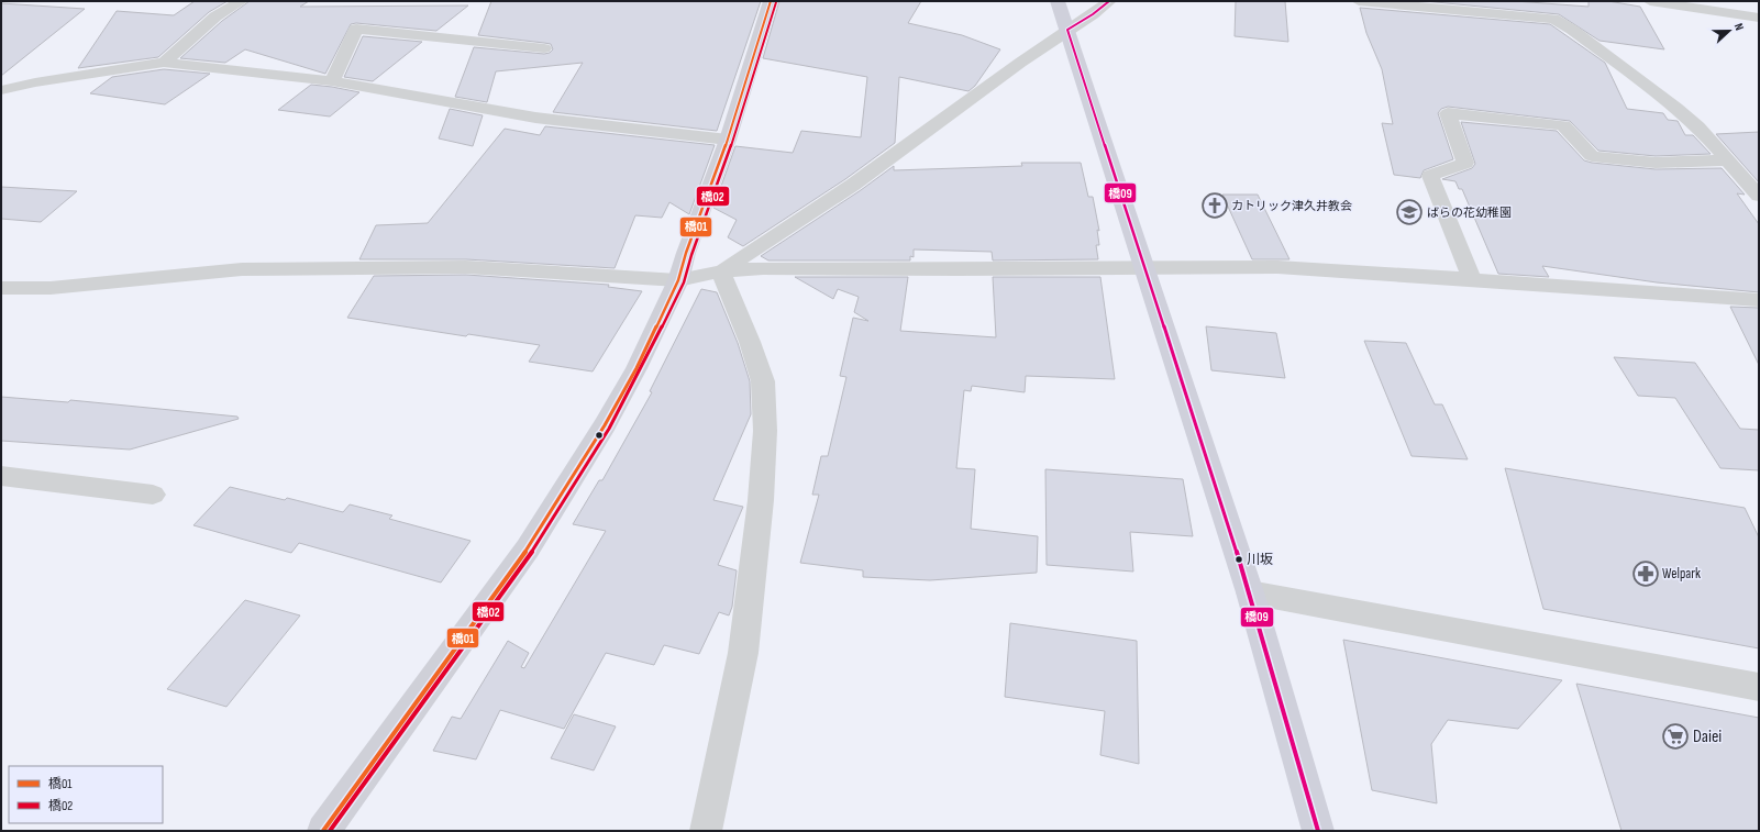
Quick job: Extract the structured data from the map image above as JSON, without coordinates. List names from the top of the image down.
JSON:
{
  "places": {
    "church": ["カトリック津久井教会"],
    "school or university": ["ばらの花幼稚園"],
    "other": ["川坂"],
    "pharmacy": ["Welpark"],
    "supermarket": ["Daiei"]
  },
  "lines": ["transit line 橋01", "transit line 橋09", "transit line 橋02"],
  "legend": ["橋01", "橋02"],
  "north": "right"
}
